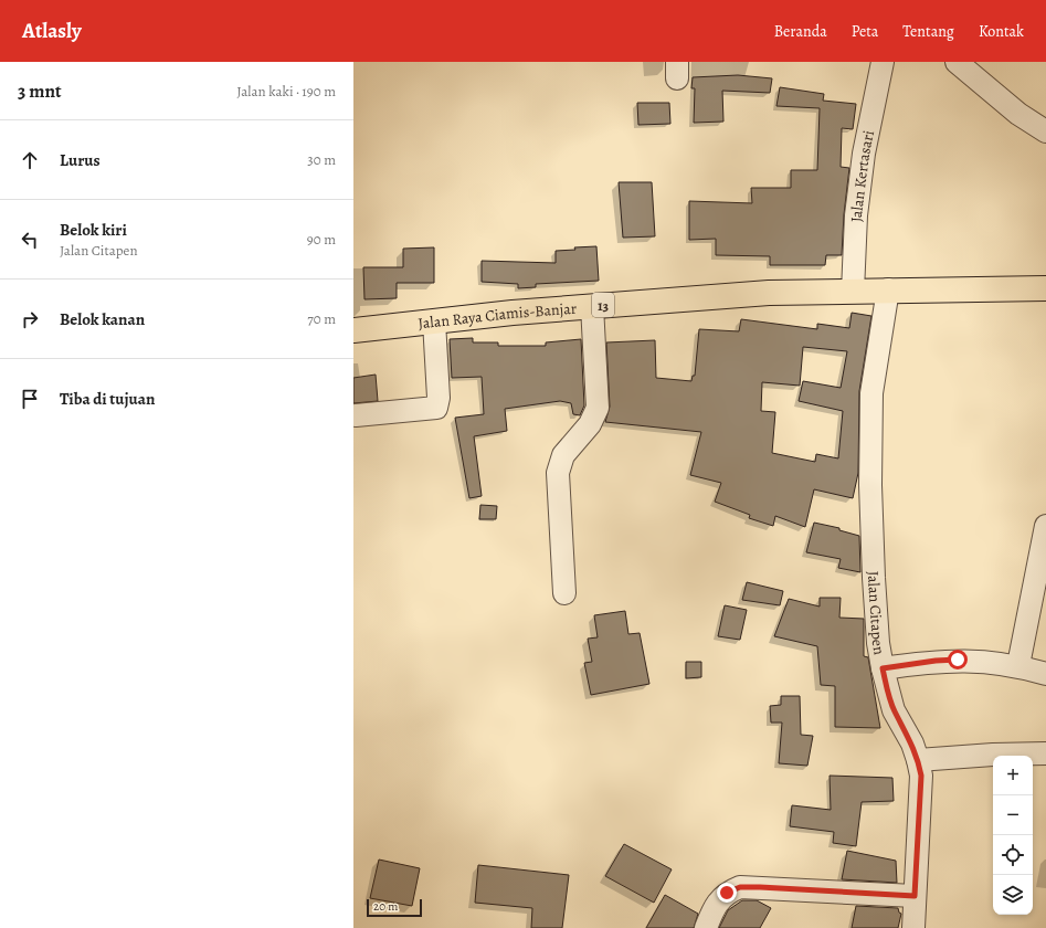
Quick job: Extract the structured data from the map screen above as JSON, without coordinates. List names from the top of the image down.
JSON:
{
  "streets": {
    "highway": ["13", "Jalan Raya Ciamis-Banjar"],
    "street": ["Jalan Kertasari", "Jalan Citapen"]
  },
  "crossings": [
    ["Jalan Kertasari", "13"],
    ["Jalan Kertasari", "Jalan Raya Ciamis-Banjar"],
    ["13", "Jalan Raya Ciamis-Banjar"],
    ["13", "Jalan Citapen"]
  ],
  "scale_bar": "20 m",
  "page": {
    "header": "Atlasly",
    "nav": [
      "Beranda",
      "Peta",
      "Tentang",
      "Kontak"
    ],
    "heading": ["3 mnt", "Jalan kaki · 190 m"],
    "list": [
      ["Lurus", "30 m"],
      ["Belok kiri", "Jalan Citapen", "90 m"],
      ["Belok kanan", "70 m"],
      "Tiba di tujuan"
    ],
    "map_buttons": ["+", "−"],
    "scale": "20 m"
  }
}
